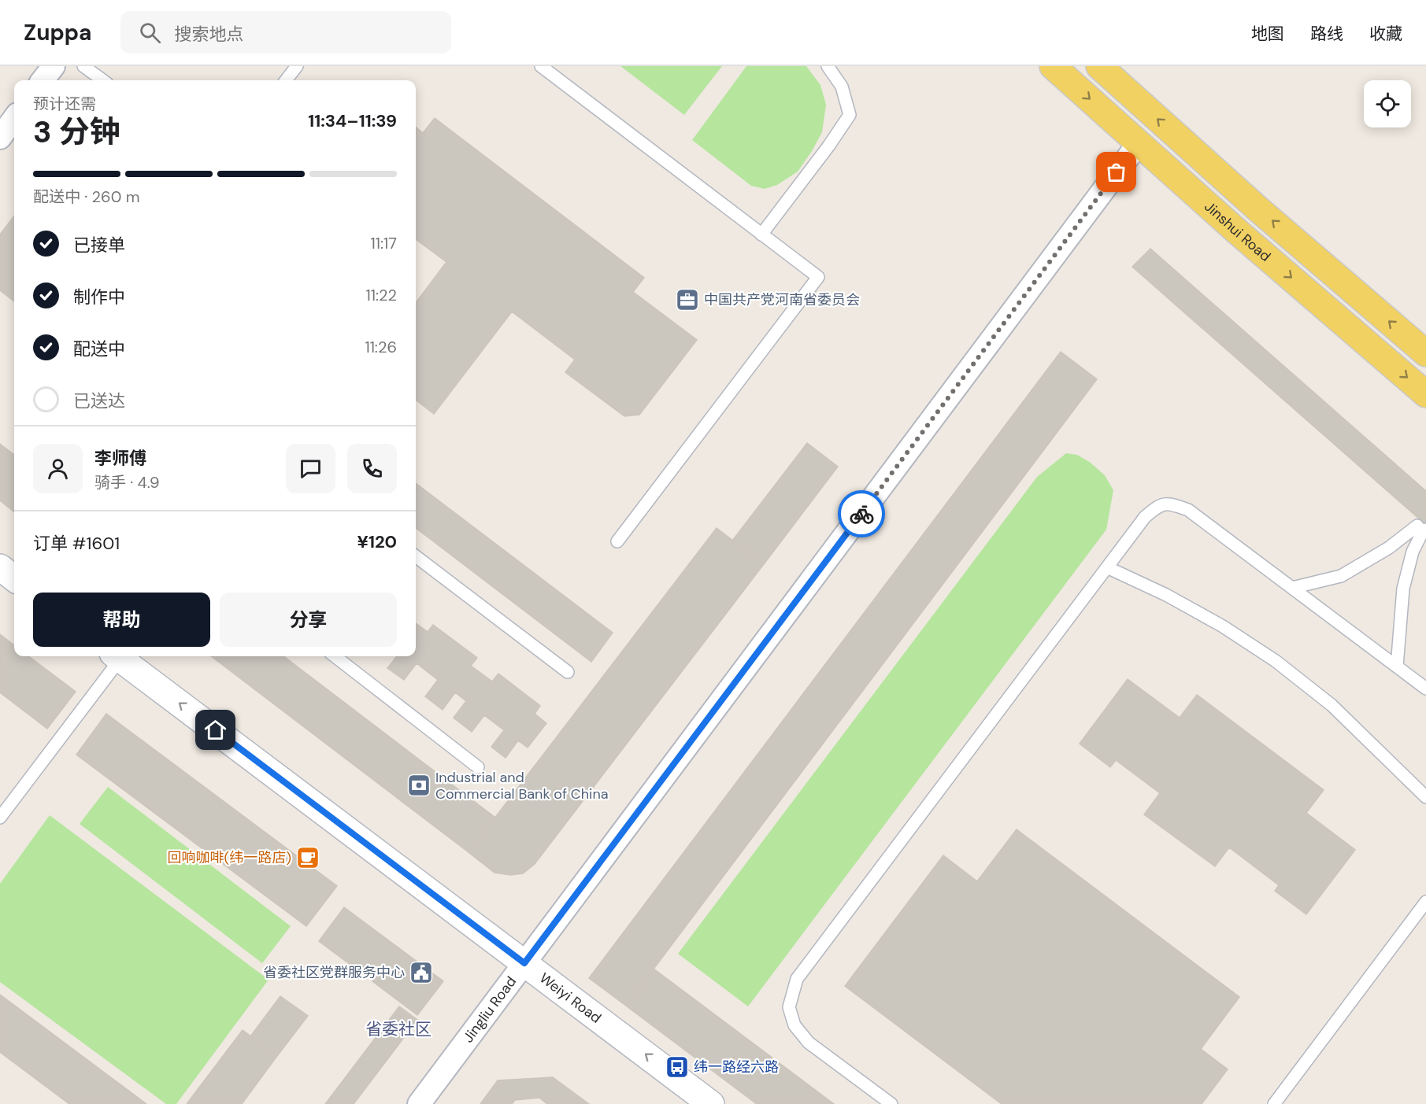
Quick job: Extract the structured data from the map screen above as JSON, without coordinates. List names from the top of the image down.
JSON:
{
  "streets": {
    "main road": ["Jinshui Road"],
    "street": ["Weiyi Road", "Jingliu Road"]
  },
  "crossings": [
    ["Jinshui Road", "Jingliu Road"],
    ["Weiyi Road", "Jingliu Road"]
  ],
  "one_way": ["Weiyi Road"],
  "districts": ["省委社区"],
  "places": {
    "office": ["中国共产党河南省委员会"],
    "bank": ["Industrial and Commercial Bank of China"],
    "cafe": ["回响咖啡(纬一路店)"],
    "public building": ["省委社区党群服务中心"],
    "bus stop": ["纬一路经六路"]
  },
  "page": {
    "header": "Zuppa",
    "search": "搜索地点",
    "nav": ["地图", "路线", "收藏"],
    "heading": ["3 分钟", "预计还需", "11:34–11:39"],
    "panel": [
      "李师傅",
      "骑手 · 4.9",
      "订单 #1601",
      "¥120"
    ],
    "bar": "配送中 · 260 m",
    "list": [
      ["已接单", "11:17"],
      ["制作中", "11:22"],
      ["配送中", "11:26"],
      "已送达"
    ],
    "buttons": ["帮助", "分享"]
  }
}
